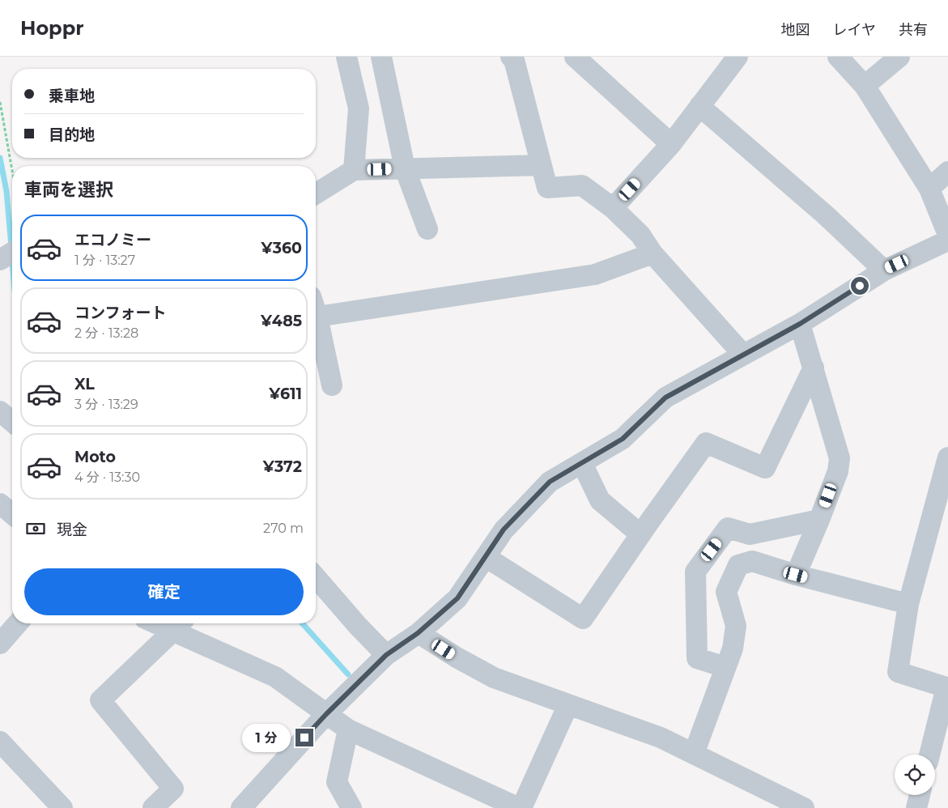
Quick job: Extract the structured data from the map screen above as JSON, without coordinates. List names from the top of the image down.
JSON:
{
  "page": {
    "header": "Hoppr",
    "nav": ["地図", "レイヤ", "共有"],
    "banner": ["乗車地", "目的地"],
    "heading": "車両を選択",
    "list": [
      {
        "name": "エコノミー",
        "note": "1 分 · 13:27",
        "value": "¥360"
      },
      {
        "name": "コンフォート",
        "note": "2 分 · 13:28",
        "value": "¥485"
      },
      {
        "name": "XL",
        "note": "3 分 · 13:29",
        "value": "¥611"
      },
      {
        "name": "Moto",
        "note": "4 分 · 13:30",
        "value": "¥372"
      }
    ],
    "pay": ["現金", "270 m"],
    "buttons": "確定",
    "bubble": "1 分"
  }
}
